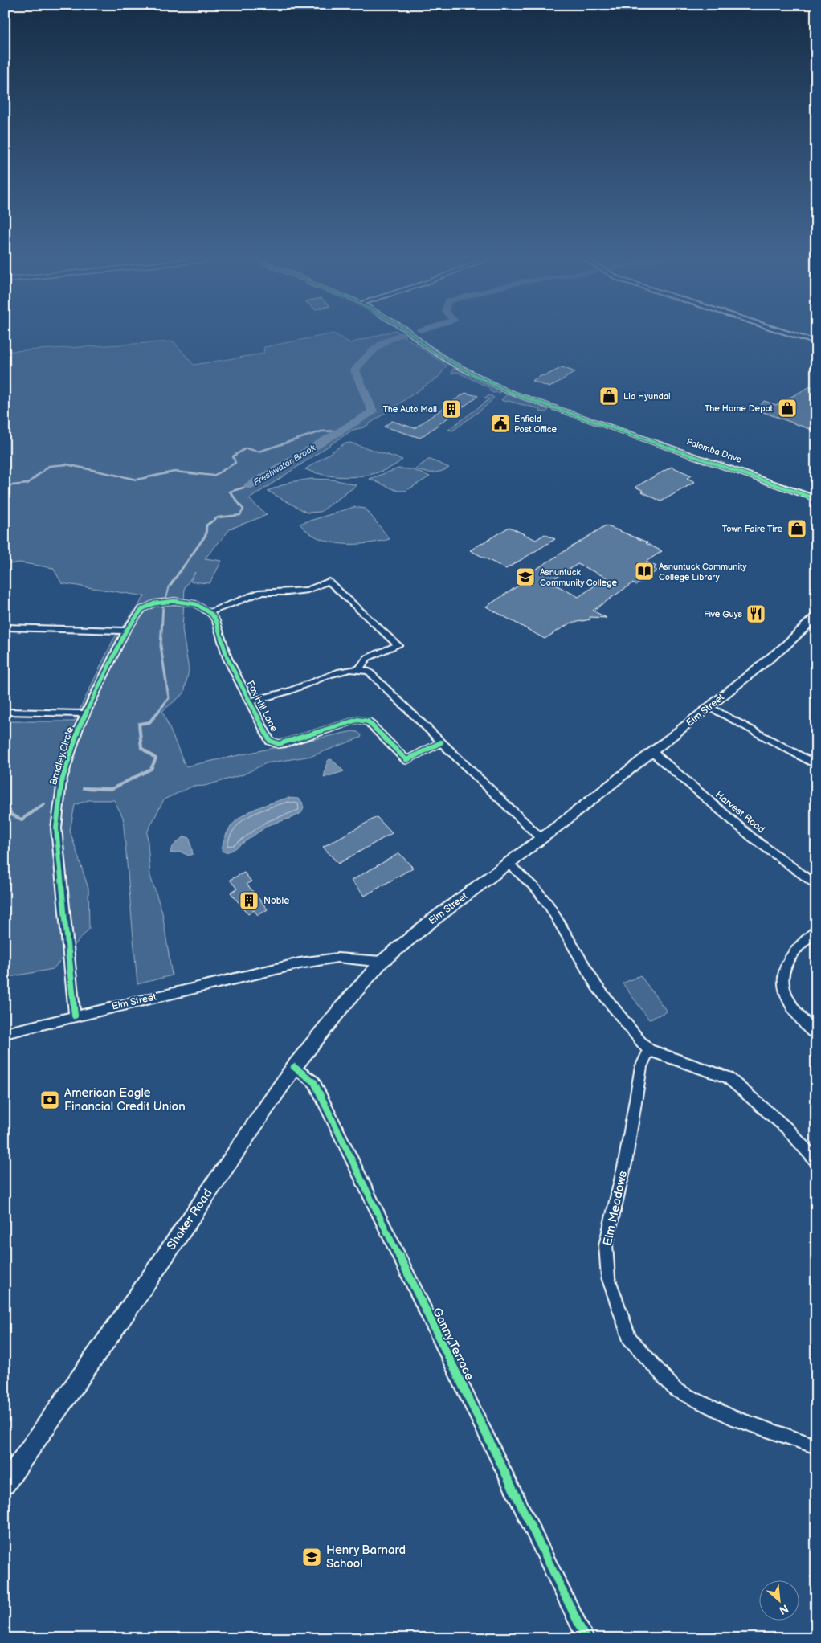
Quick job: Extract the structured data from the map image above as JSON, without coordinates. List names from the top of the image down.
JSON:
{
  "streets": {
    "main road": ["Elm Street", "Shaker Road"],
    "street": [
      "Palomba Drive",
      "Fox Hill Lane",
      "Bradley Circle",
      "Harvest Road",
      "Elm Meadows",
      "Ganny Terrace"
    ]
  },
  "crossings": [
    ["Fox Hill Lane", "Bradley Circle"],
    ["Elm Street", "Bradley Circle"],
    ["Elm Street", "Harvest Road"],
    ["Elm Street", "Shaker Road"],
    ["Shaker Road", "Ganny Terrace"]
  ],
  "water": ["Freshwater Brook"],
  "places": {
    "shop": ["Lia Hyundai", "The Home Depot", "Town Faire Tire"],
    "building": ["The Auto Mall", "Noble"],
    "public building": ["Enfield Post Office"],
    "library": ["Asnuntuck Community College Library"],
    "school or university": ["Asnuntuck Community College", "Henry Barnard School"],
    "restaurant": ["Five Guys"],
    "bank": ["American Eagle Financial Credit Union"]
  },
  "north": "bottom right"
}
